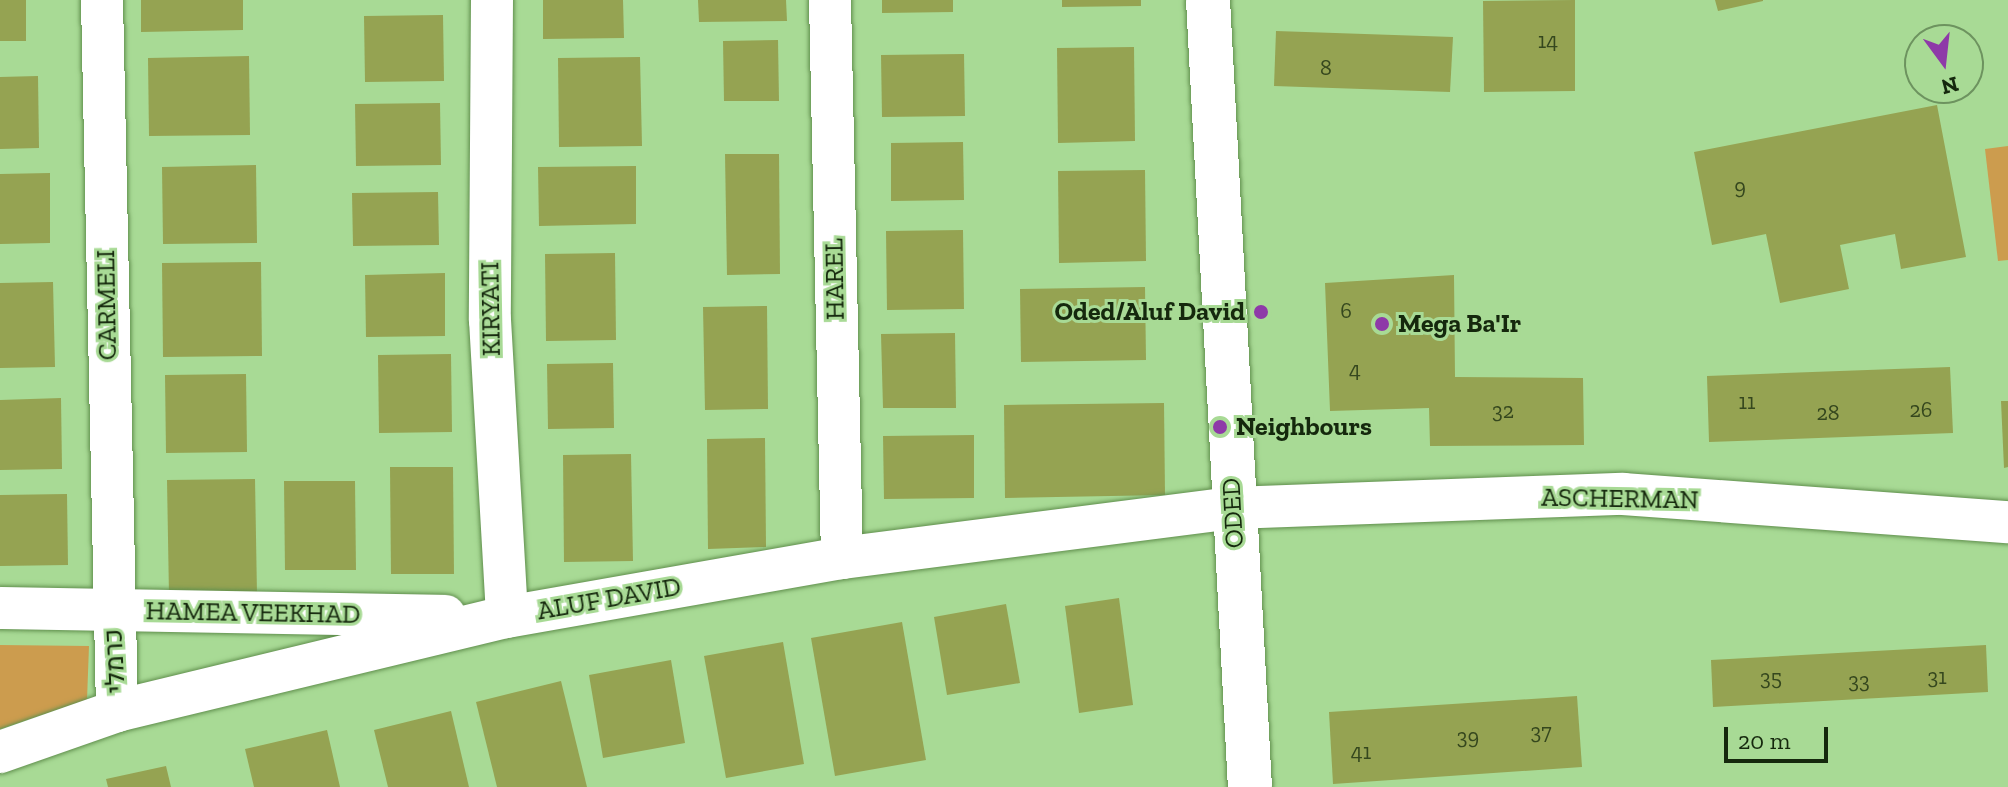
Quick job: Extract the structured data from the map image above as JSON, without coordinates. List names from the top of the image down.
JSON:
{
  "streets": {
    "street": [
      "HAREL",
      "CARMELI",
      "KIRYATI",
      "ASCHERMAN",
      "ODED",
      "ALUF DAVID",
      "HAMEA VEEKHAD",
      "כרמלי"
    ]
  },
  "crossings": [
    ["HAREL", "ALUF DAVID"],
    ["CARMELI", "HAMEA VEEKHAD"],
    ["CARMELI", "כרמלי"],
    ["KIRYATI", "ALUF DAVID"],
    ["KIRYATI", "HAMEA VEEKHAD"],
    ["ASCHERMAN", "ODED"],
    ["ASCHERMAN", "ALUF DAVID"],
    ["ODED", "ALUF DAVID"],
    ["ALUF DAVID", "HAMEA VEEKHAD"],
    ["ALUF DAVID", "כרמלי"],
    ["HAMEA VEEKHAD", "כרמלי"]
  ],
  "places": ["Oded/Aluf David", "Mega Ba'Ir", "Neighbours"],
  "house_numbers": [
    "14",
    "8",
    "9",
    "6",
    "4",
    "11",
    "26",
    "32",
    "28",
    "31",
    "35",
    "33",
    "37",
    "39",
    "41"
  ],
  "scale_bar": "20 m",
  "north": "bottom"
}
